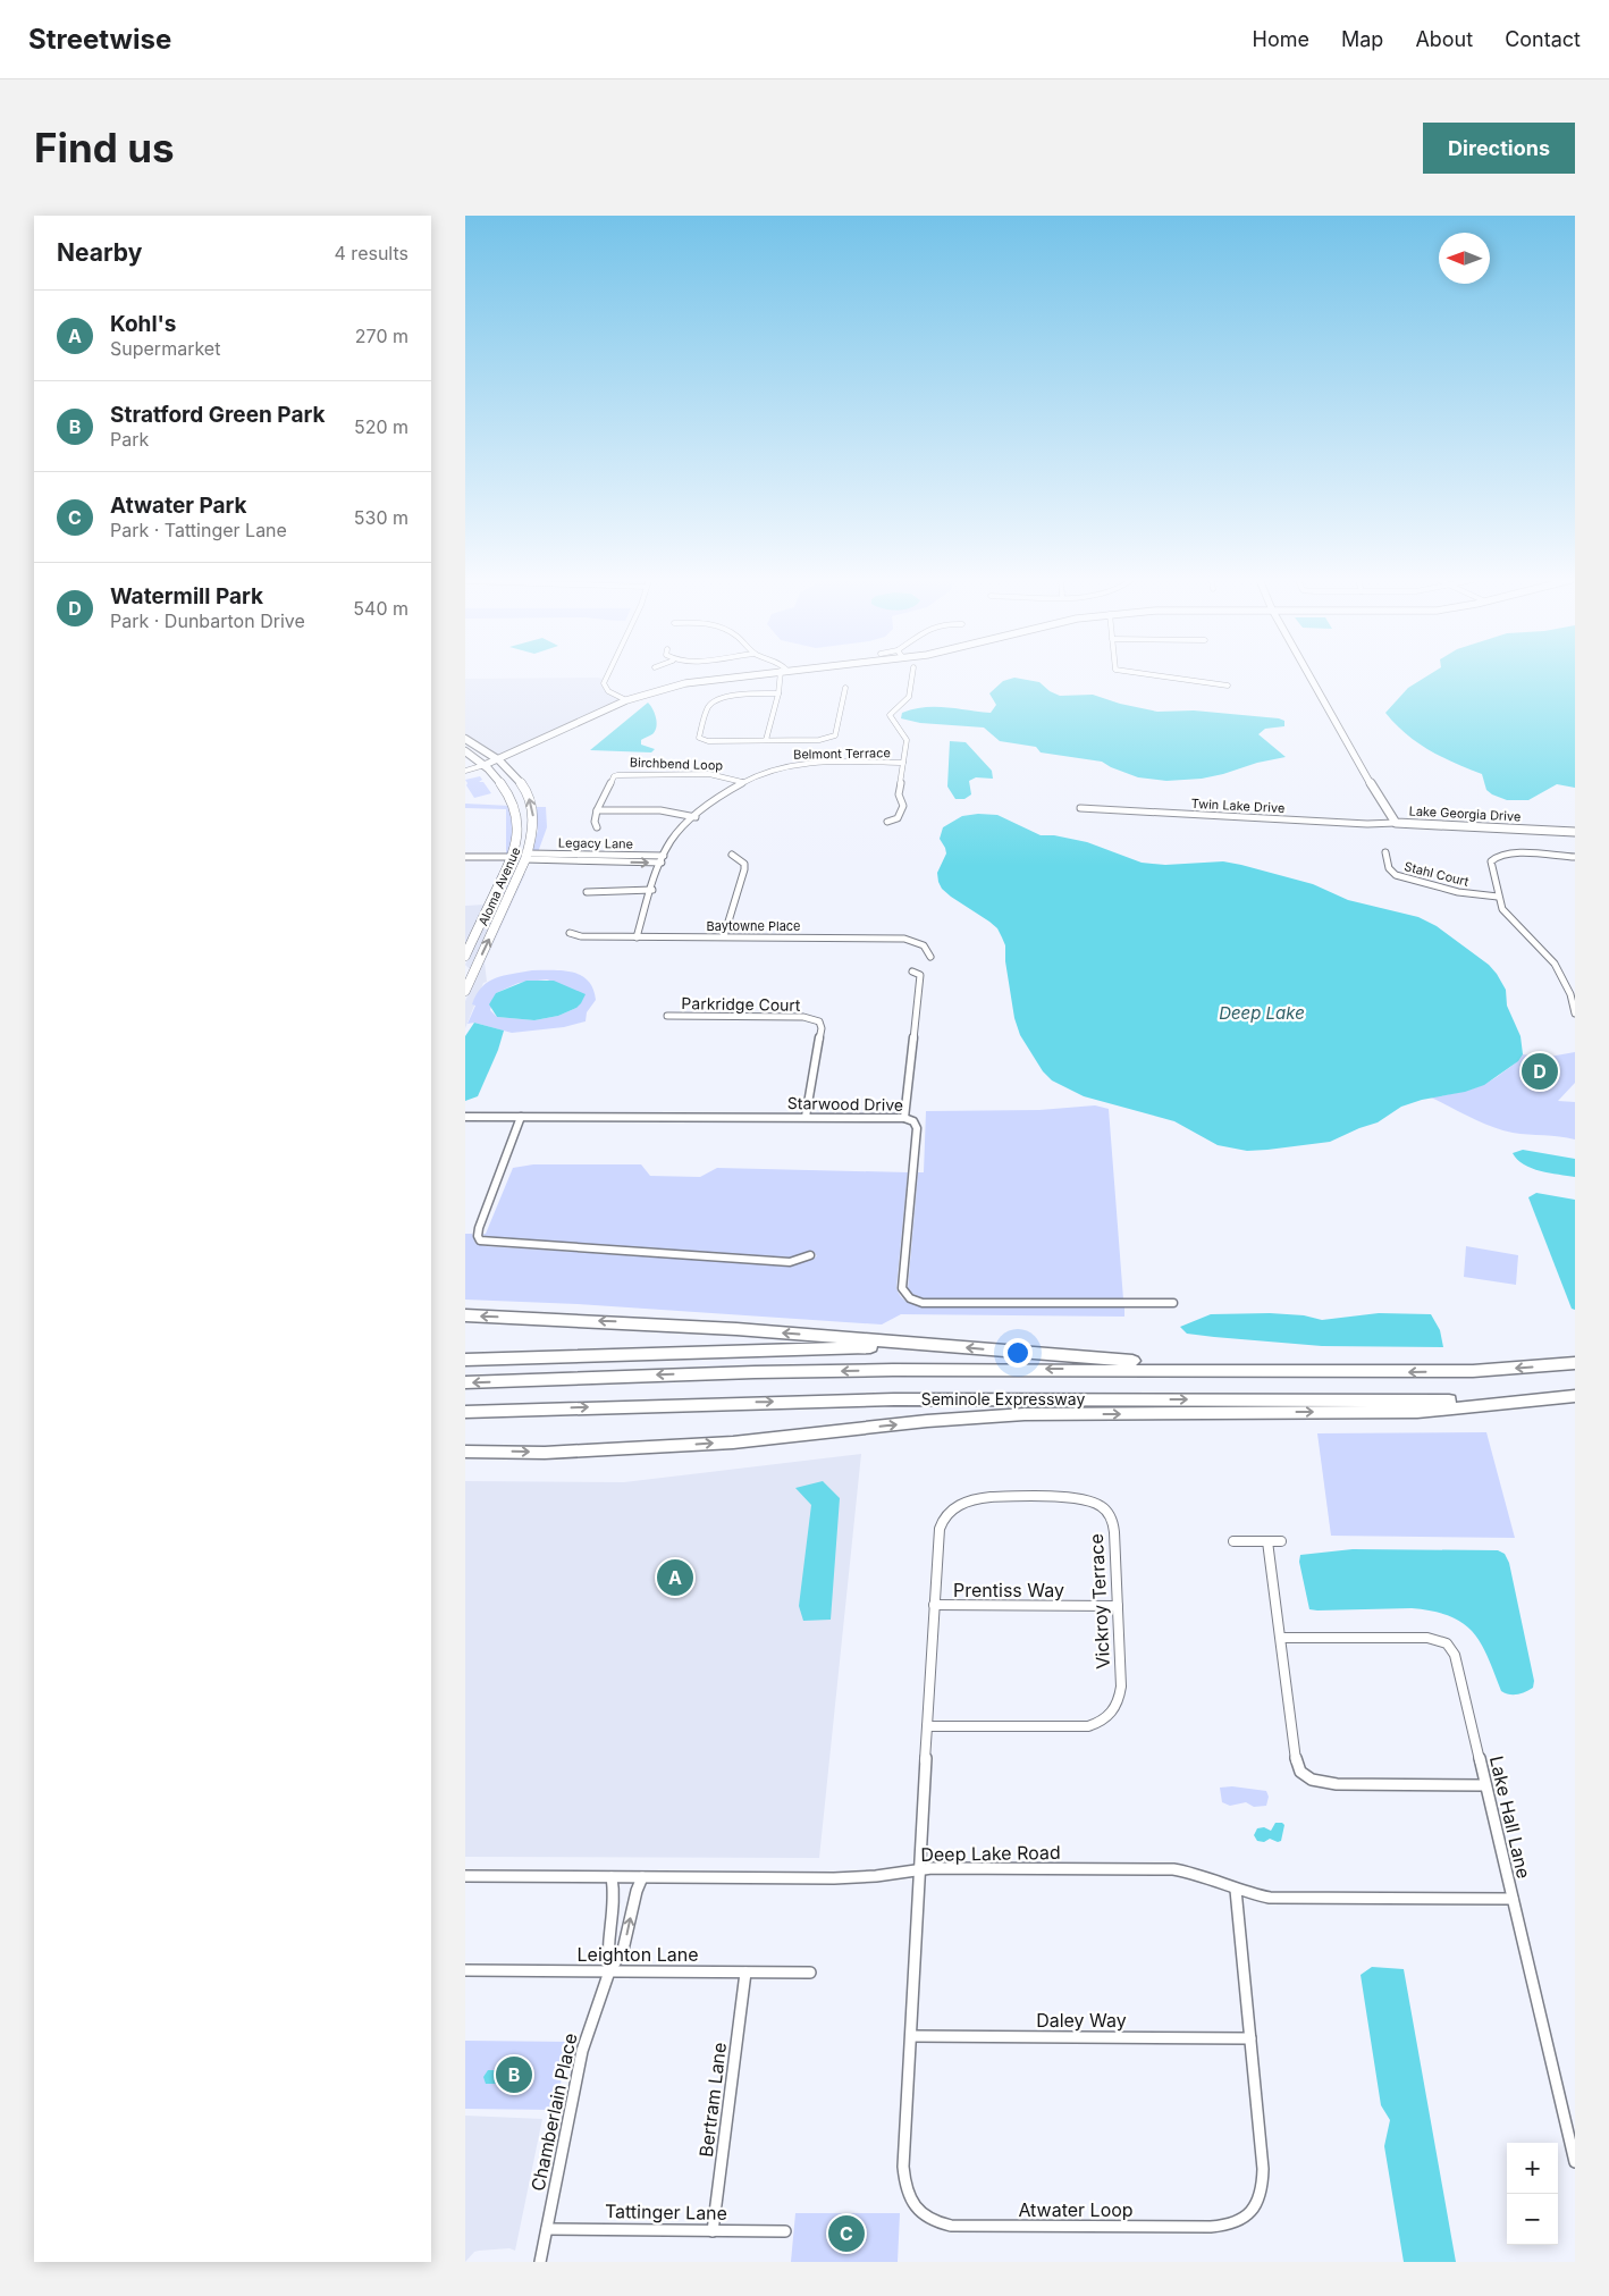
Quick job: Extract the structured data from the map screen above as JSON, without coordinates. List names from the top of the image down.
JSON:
{
  "streets": {
    "highway": ["Seminole Expressway"],
    "main road": ["Lake Georgia Drive", "Aloma Avenue"],
    "street": [
      "Belmont Terrace",
      "Birchbend Loop",
      "Twin Lake Drive",
      "Legacy Lane",
      "Stahl Court",
      "Baytowne Place",
      "Parkridge Court",
      "Starwood Drive",
      "Prentiss Way",
      "Vickroy Terrace",
      "Lake Hall Lane",
      "Deep Lake Road",
      "Leighton Lane",
      "Daley Way",
      "Bertram Lane",
      "Chamberlain Place",
      "Atwater Loop",
      "Tattinger Lane"
    ]
  },
  "crossings": [
    ["Belmont Terrace", "Birchbend Loop"],
    ["Belmont Terrace", "Legacy Lane"],
    ["Belmont Terrace", "Baytowne Place"],
    ["Twin Lake Drive", "Lake Georgia Drive"],
    ["Legacy Lane", "Aloma Avenue"],
    ["Parkridge Court", "Starwood Drive"],
    ["Prentiss Way", "Vickroy Terrace"],
    ["Vickroy Terrace", "Deep Lake Road"],
    ["Vickroy Terrace", "Atwater Loop"],
    ["Lake Hall Lane", "Deep Lake Road"],
    ["Deep Lake Road", "Chamberlain Place"],
    ["Deep Lake Road", "Atwater Loop"],
    ["Leighton Lane", "Bertram Lane"],
    ["Leighton Lane", "Chamberlain Place"],
    ["Daley Way", "Atwater Loop"],
    ["Bertram Lane", "Tattinger Lane"],
    ["Chamberlain Place", "Tattinger Lane"]
  ],
  "water": ["Deep Lake"],
  "north": "left",
  "page": {
    "header": "Streetwise",
    "nav": [
      "Home",
      "Map",
      "About",
      "Contact"
    ],
    "buttons": "Directions",
    "title": "Find us",
    "heading": ["Nearby", "4 results"],
    "list": [
      {
        "mark": "A",
        "name": "Kohl's",
        "note": "Supermarket",
        "value": "270 m"
      },
      {
        "mark": "B",
        "name": "Stratford Green Park",
        "note": "Park",
        "value": "520 m"
      },
      {
        "mark": "C",
        "name": "Atwater Park",
        "note": "Park · Tattinger Lane",
        "value": "530 m"
      },
      {
        "mark": "D",
        "name": "Watermill Park",
        "note": "Park · Dunbarton Drive",
        "value": "540 m"
      }
    ],
    "pins": [
      "D",
      "A",
      "B",
      "C"
    ],
    "map_buttons": ["+", "−"]
  }
}
